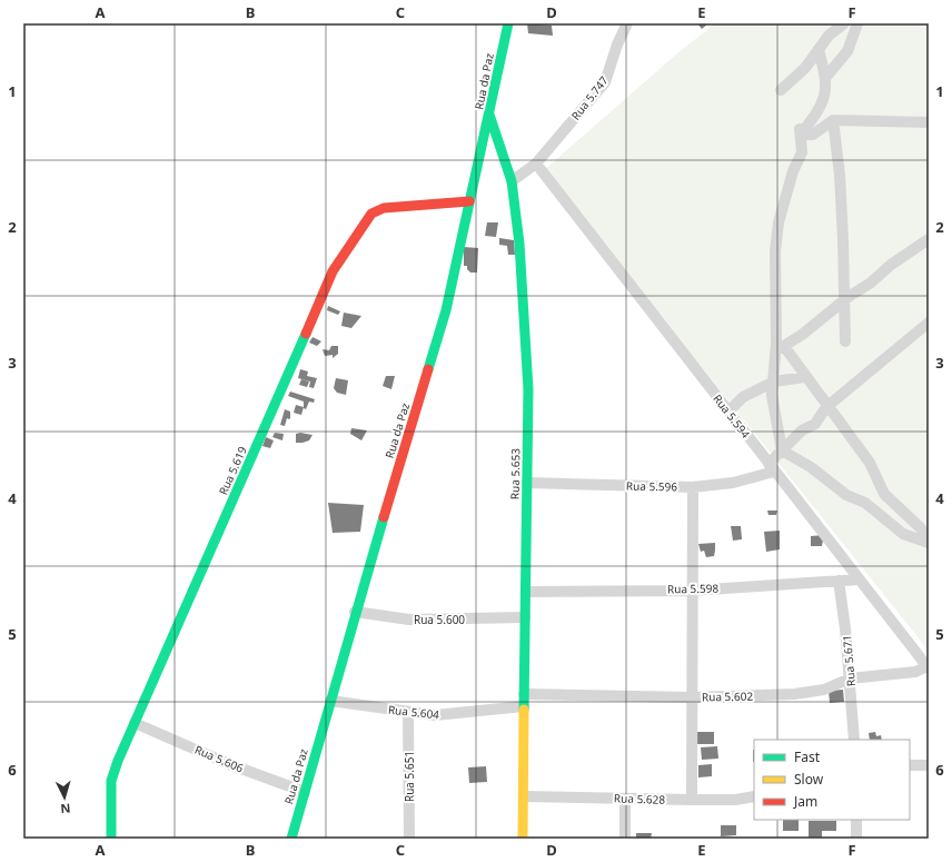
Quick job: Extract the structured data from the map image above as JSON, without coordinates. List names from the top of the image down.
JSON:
{
  "streets": {
    "street": [
      "Rua da Paz",
      "Rua 5.747",
      "Rua 5.594",
      "Rua 5.619",
      "Rua 5.653",
      "Rua 5.596",
      "Rua 5.598",
      "Rua 5.600",
      "Rua 5.671",
      "Rua 5.602",
      "Rua 5.604",
      "Rua 5.606",
      "Rua 5.651",
      "Rua 5.628"
    ]
  },
  "crossings": [
    ["Rua da Paz", "Rua 5.619"],
    ["Rua da Paz", "Rua 5.653"],
    ["Rua da Paz", "Rua 5.600"],
    ["Rua da Paz", "Rua 5.604"],
    ["Rua da Paz", "Rua 5.606"],
    ["Rua 5.747", "Rua 5.594"],
    ["Rua 5.747", "Rua 5.653"],
    ["Rua 5.594", "Rua 5.596"],
    ["Rua 5.594", "Rua 5.598"],
    ["Rua 5.594", "Rua 5.602"],
    ["Rua 5.619", "Rua 5.606"],
    ["Rua 5.653", "Rua 5.596"],
    ["Rua 5.653", "Rua 5.598"],
    ["Rua 5.653", "Rua 5.600"],
    ["Rua 5.653", "Rua 5.602"],
    ["Rua 5.653", "Rua 5.604"],
    ["Rua 5.653", "Rua 5.628"],
    ["Rua 5.598", "Rua 5.671"],
    ["Rua 5.671", "Rua 5.602"],
    ["Rua 5.604", "Rua 5.651"]
  ],
  "legend": ["Fast", "Slow", "Jam"],
  "north": "bottom",
  "grid": {
    "columns": [
      "A",
      "B",
      "C",
      "D",
      "E",
      "F"
    ],
    "rows": [
      "1",
      "2",
      "3",
      "4",
      "5",
      "6"
    ]
  }
}
